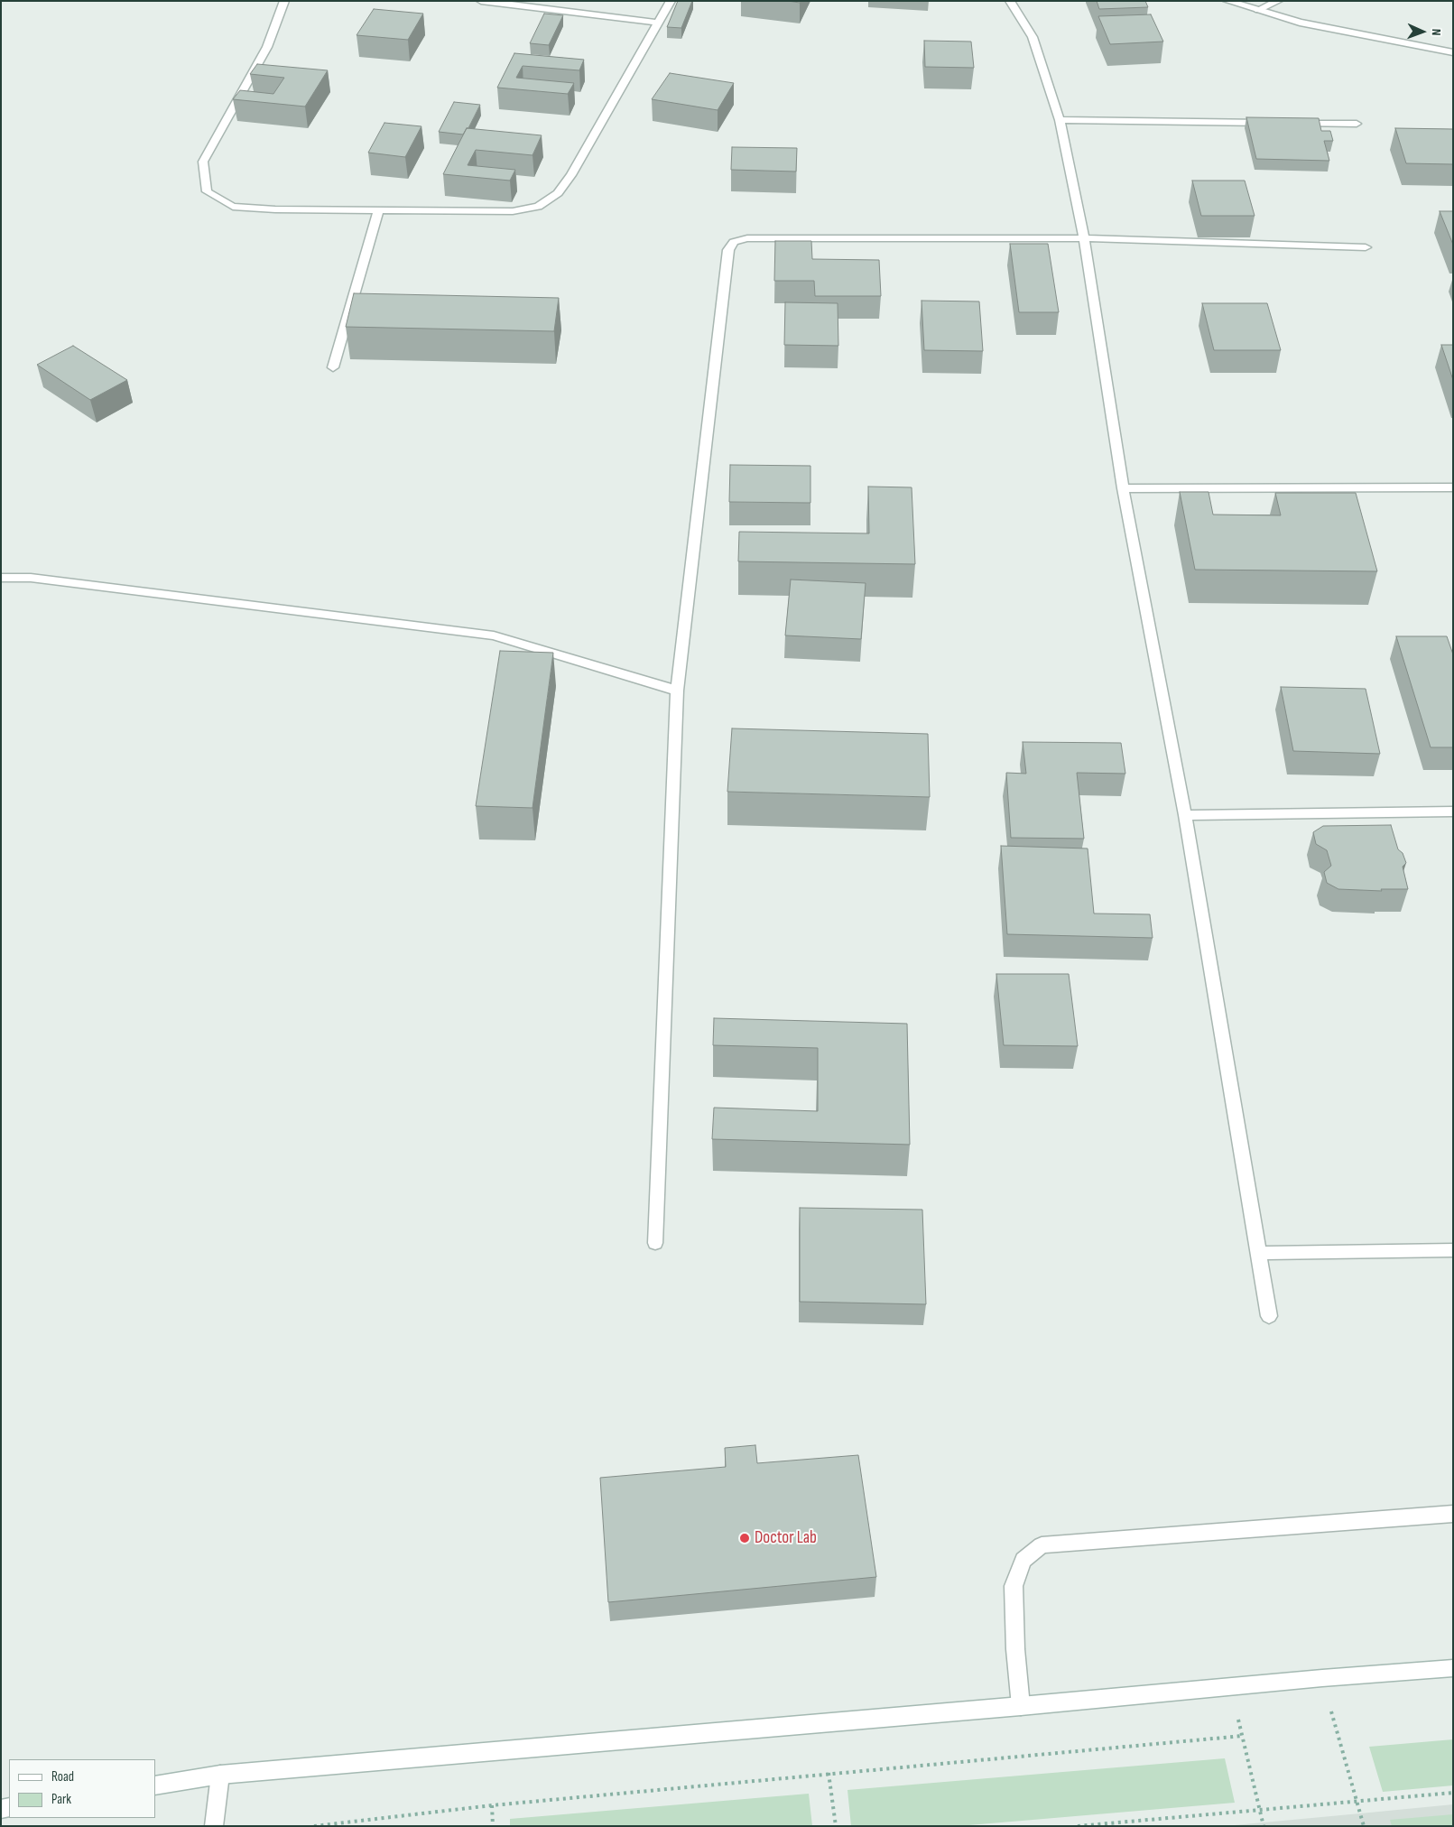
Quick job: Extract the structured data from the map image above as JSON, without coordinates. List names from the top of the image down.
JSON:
{
  "places": ["Doctor Lab"],
  "legend": ["Road", "Park"],
  "north": "right"
}
